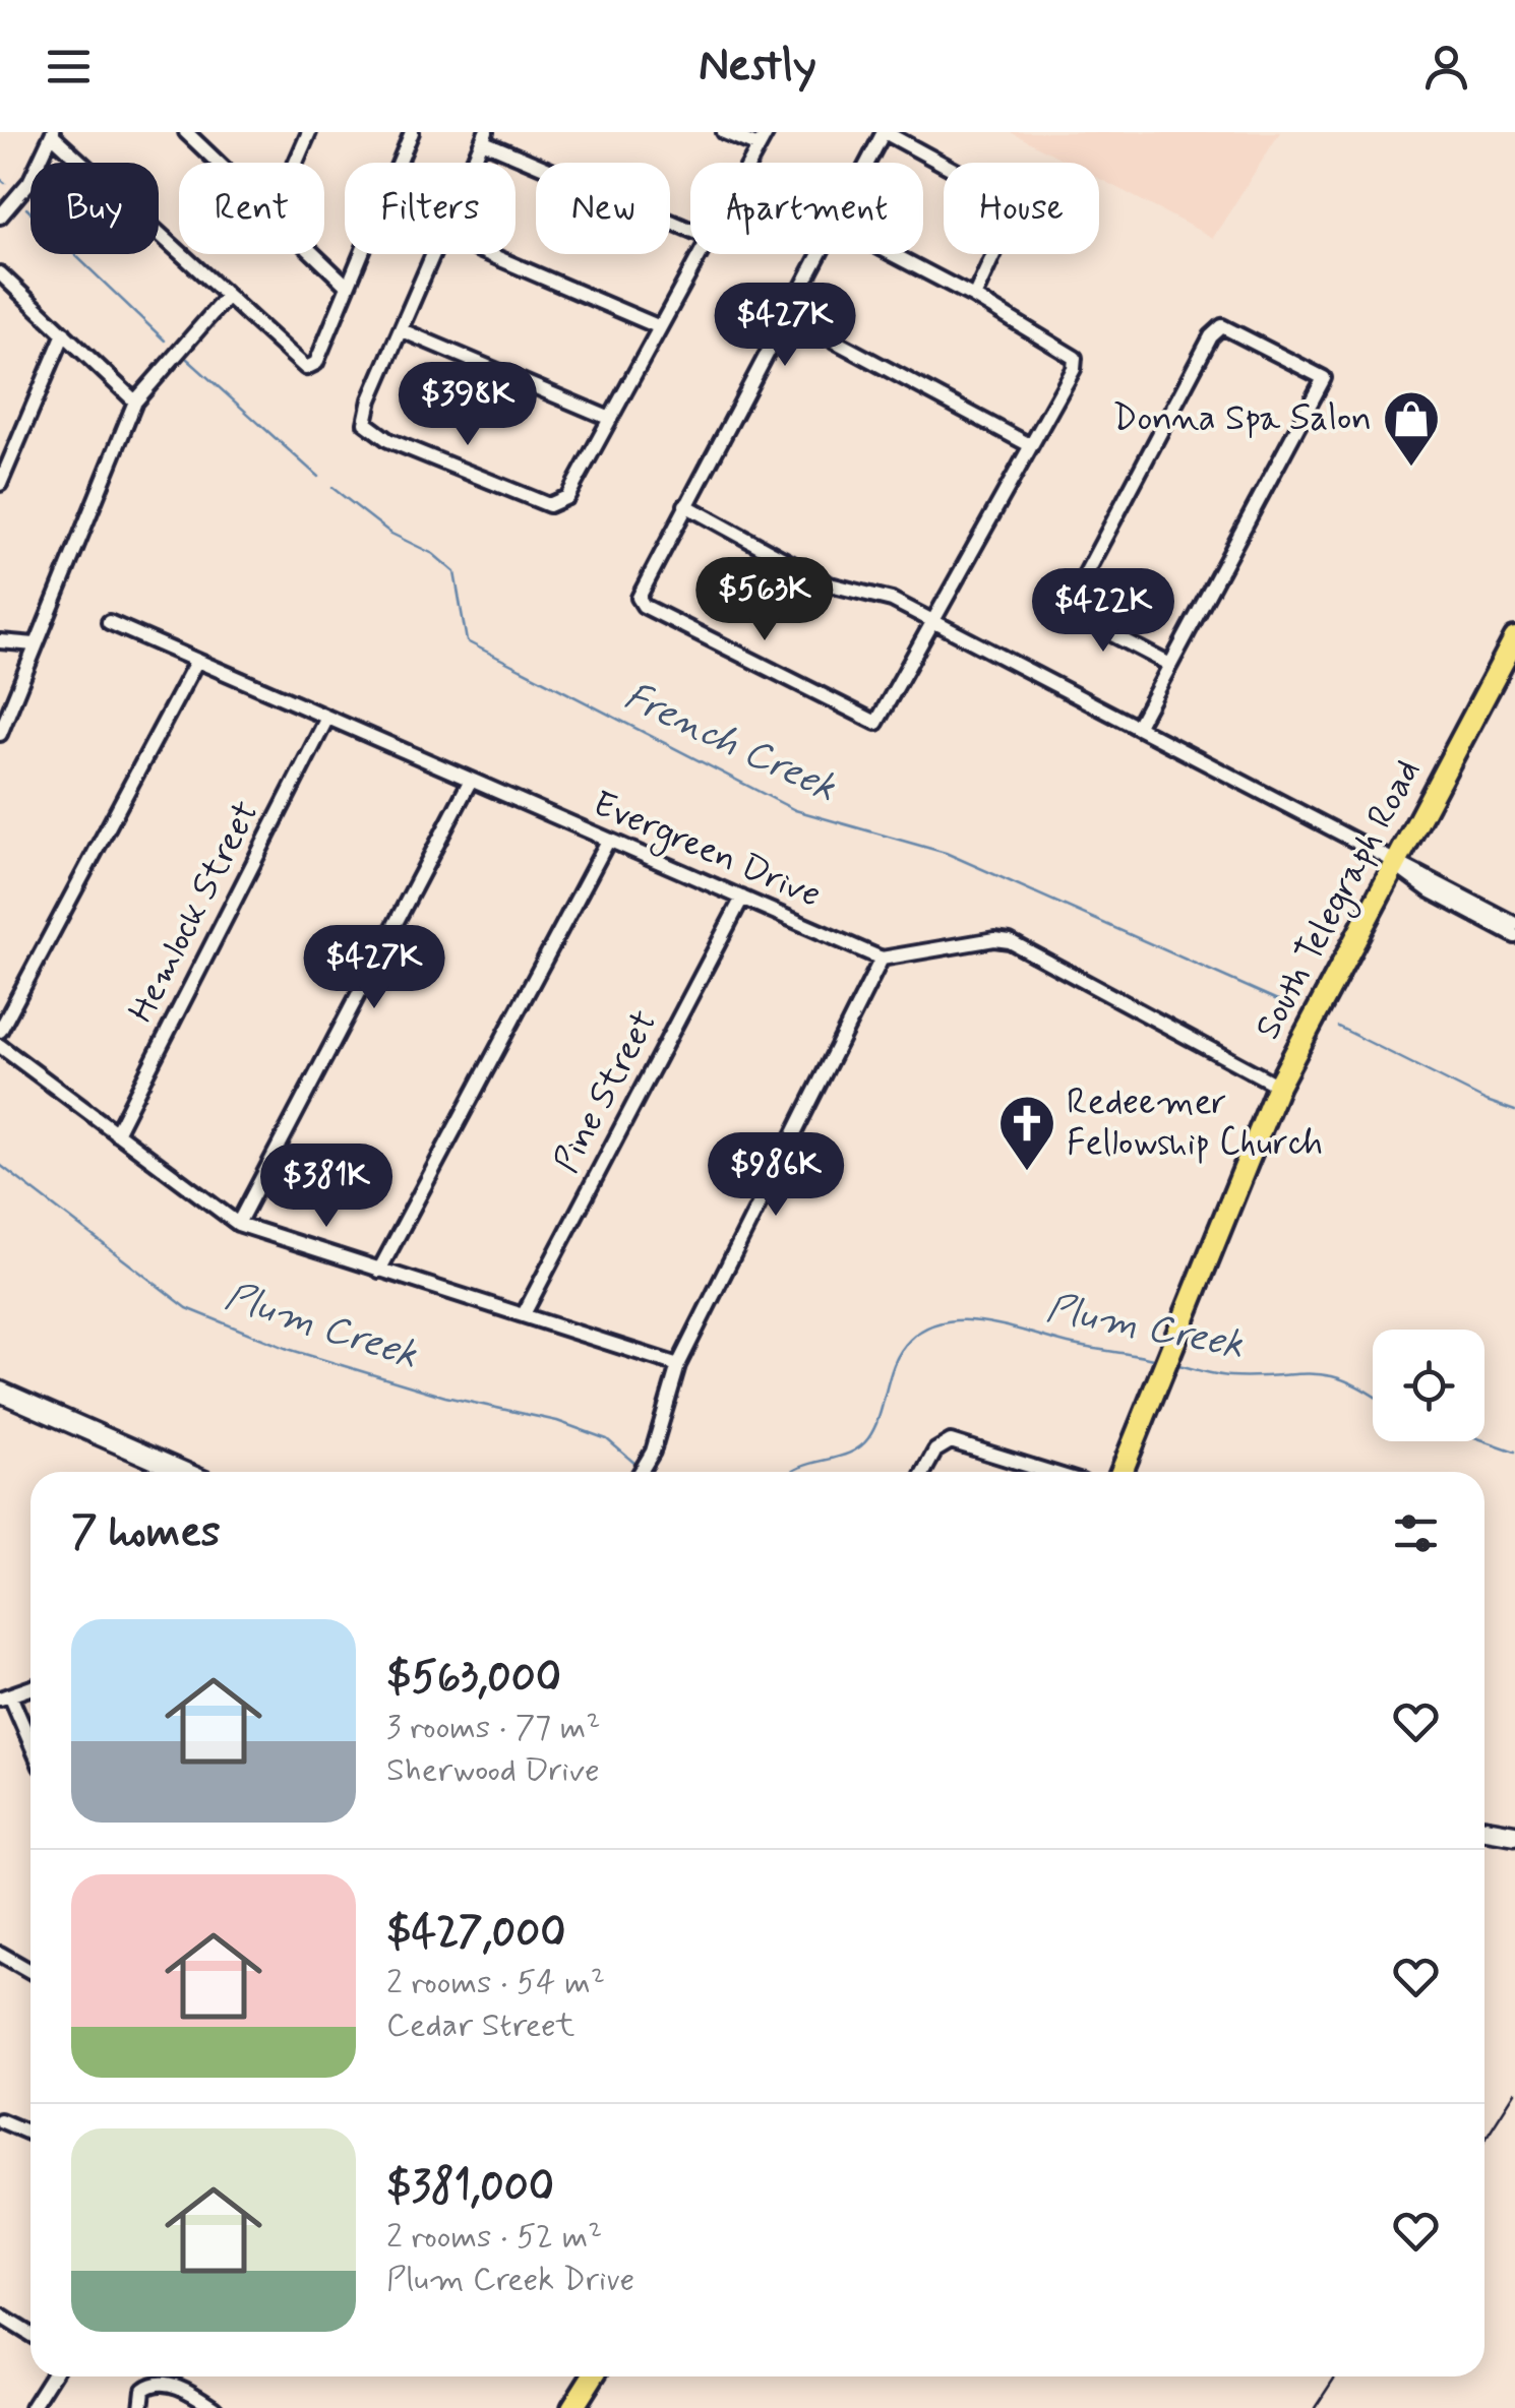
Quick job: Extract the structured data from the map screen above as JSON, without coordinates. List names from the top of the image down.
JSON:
{
  "streets": {
    "main road": ["South Telegraph Road"],
    "street": ["Evergreen Drive", "Hemlock Street", "Pine Street"]
  },
  "crossings": [
    ["Evergreen Drive", "Hemlock Street"],
    ["Evergreen Drive", "Pine Street"]
  ],
  "water": ["French Creek", "Plum Creek"],
  "places": {
    "shop": ["Donna Spa Salon"],
    "church": ["Redeemer Fellowship Church"]
  },
  "page": {
    "header": "Nestly",
    "chip": [
      "Buy",
      "Rent",
      "Filters",
      "New",
      "Apartment",
      "House"
    ],
    "price": [
      "$427K",
      "$398K",
      "$563K",
      "$422K",
      "$427K",
      "$986K",
      "$381K"
    ],
    "heading": "7 homes",
    "list": [
      {
        "name": "$563,000",
        "note": "3 rooms · 77 m² · Sherwood Drive"
      },
      {
        "name": "$427,000",
        "note": "2 rooms · 54 m² · Cedar Street"
      },
      {
        "name": "$381,000",
        "note": "2 rooms · 52 m² · Plum Creek Drive"
      }
    ]
  }
}
